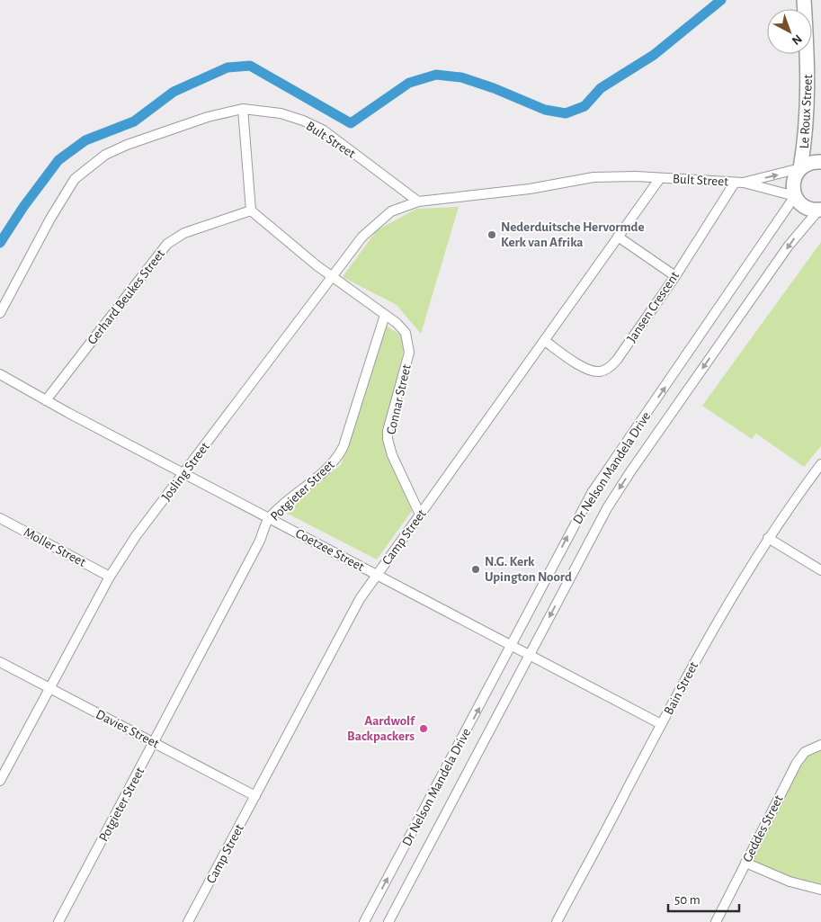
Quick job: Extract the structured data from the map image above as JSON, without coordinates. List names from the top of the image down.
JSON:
{
  "streets": {
    "highway": ["Le Roux Street"],
    "street": [
      "Bult Street",
      "Gerhard Beukes Street",
      "Jansen Crescent",
      "Connar Street",
      "Dr Nelson Mandela Drive",
      "Josling Street",
      "Potgieter Street",
      "Camp Street",
      "Moller Street",
      "Coetzee Street",
      "Bain Street",
      "Davies Street",
      "Geddes Street"
    ]
  },
  "crossings": [
    ["Le Roux Street", "Bult Street"],
    ["Le Roux Street", "Dr Nelson Mandela Drive"],
    ["Bult Street", "Jansen Crescent"],
    ["Bult Street", "Dr Nelson Mandela Drive"],
    ["Bult Street", "Josling Street"],
    ["Bult Street", "Camp Street"],
    ["Gerhard Beukes Street", "Coetzee Street"],
    ["Jansen Crescent", "Camp Street"],
    ["Connar Street", "Potgieter Street"],
    ["Connar Street", "Camp Street"],
    ["Dr Nelson Mandela Drive", "Coetzee Street"],
    ["Josling Street", "Moller Street"],
    ["Josling Street", "Coetzee Street"],
    ["Josling Street", "Davies Street"],
    ["Potgieter Street", "Coetzee Street"],
    ["Potgieter Street", "Davies Street"],
    ["Camp Street", "Coetzee Street"],
    ["Camp Street", "Davies Street"],
    ["Coetzee Street", "Bain Street"]
  ],
  "places": ["Nederduitsche Hervormde Kerk van Afrika", "N.G. Kerk Upington Noord", "Aardwolf Backpackers"],
  "scale_bar": "50 m",
  "north": "bottom right"
}
